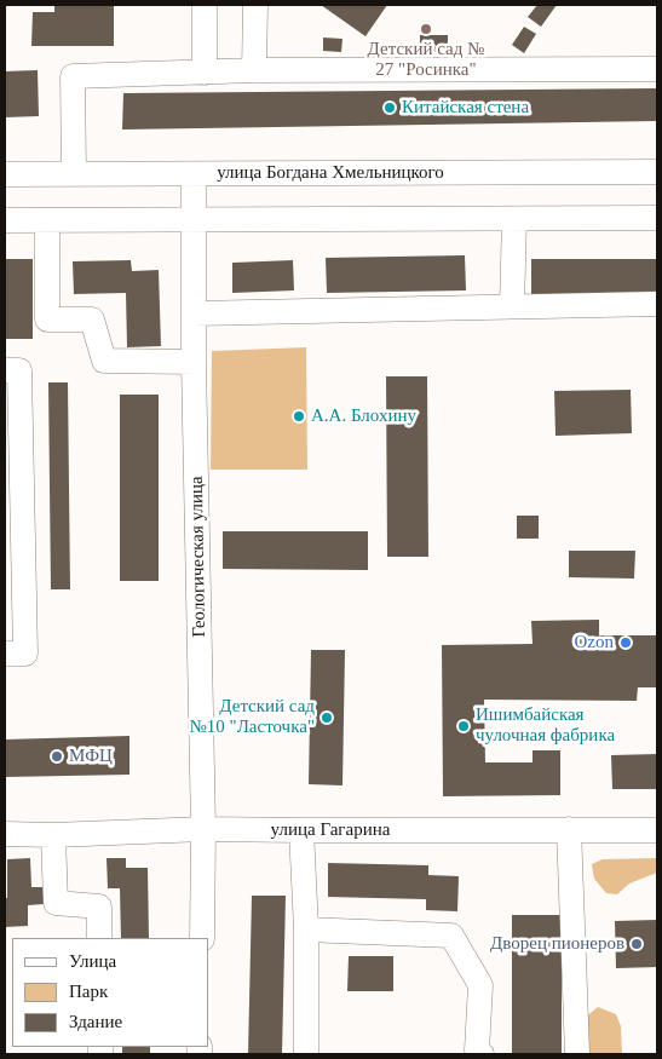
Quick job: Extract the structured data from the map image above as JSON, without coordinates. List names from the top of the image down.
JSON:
{
  "streets": {
    "street": ["улица Богдана Хмельницкого", "Геологическая улица", "улица Гагарина"]
  },
  "crossings": [
    ["улица Богдана Хмельницкого", "Геологическая улица"],
    ["Геологическая улица", "улица Гагарина"]
  ],
  "places": [
    "Детский сад № 27 \"Росинка\"",
    "Китайская стена",
    "А.А. Блохину",
    "Ozon",
    "Детский сад №10 \"Ласточка\"",
    "Ишимбайская чулочная фабрика",
    "МФЦ",
    "Дворец пионеров"
  ],
  "legend": ["Улица", "Парк", "Здание"]
}
